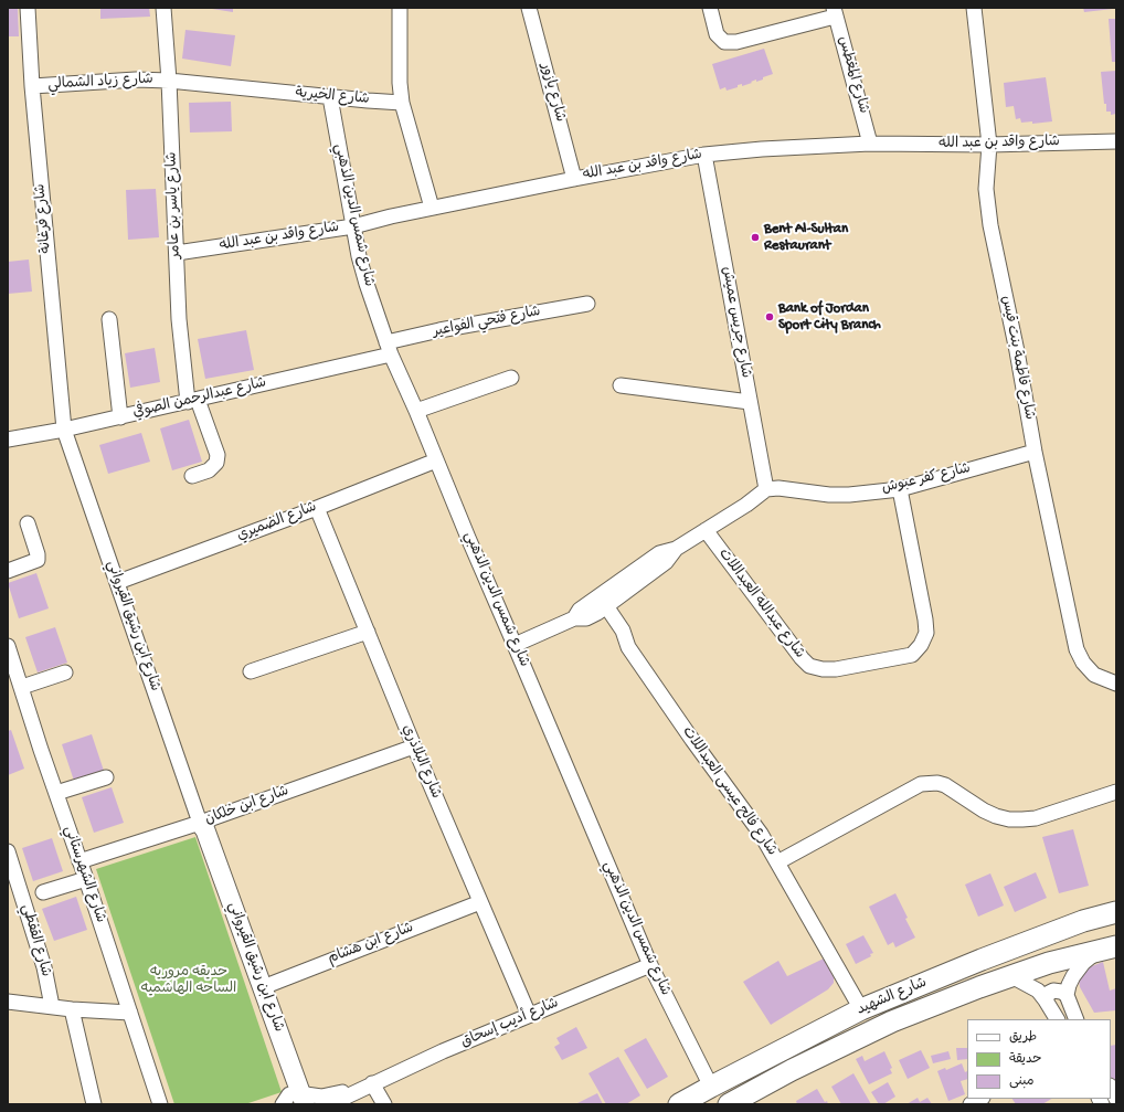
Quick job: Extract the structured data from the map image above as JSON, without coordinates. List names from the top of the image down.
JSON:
{
  "streets": {
    "highway": ["شارع الشهيد"],
    "main road": ["شارع ابن رشيق القيرواني"],
    "street": [
      "شارع المغطس",
      "شارع زياد الشمالي",
      "شارع يازور",
      "شارع الخيرية",
      "شارع واقد بن عبد الله",
      "شارع ياسر بن عامر",
      "شارع شمس الدين الذهبي",
      "شارع فرغانة",
      "شارع فتحي الفواعير",
      "شارع جريس عميش",
      "شارع فاطمة بنت قيس",
      "شارع عبدالرحمن الصوفي",
      "شارع كفر عبوش",
      "شارع الضميري",
      "شارع عبدالله العبداللات",
      "شارع البلاذري",
      "شارع فالح عيسى العبداللات",
      "شارع ابن خلكان",
      "شارع الشهرستاني",
      "شارع القفطي",
      "شارع ابن هشام",
      "شارع أديب إسحاق"
    ]
  },
  "crossings": [
    ["شارع المغطس", "شارع واقد بن عبد الله"],
    ["شارع زياد الشمالي", "شارع الخيرية"],
    ["شارع زياد الشمالي", "شارع ياسر بن عامر"],
    ["شارع زياد الشمالي", "شارع فرغانة"],
    ["شارع يازور", "شارع واقد بن عبد الله"],
    ["شارع الخيرية", "شارع ياسر بن عامر"],
    ["شارع الخيرية", "شارع شمس الدين الذهبي"],
    ["شارع واقد بن عبد الله", "شارع ياسر بن عامر"],
    ["شارع واقد بن عبد الله", "شارع شمس الدين الذهبي"],
    ["شارع واقد بن عبد الله", "شارع جريس عميش"],
    ["شارع واقد بن عبد الله", "شارع فاطمة بنت قيس"],
    ["شارع ياسر بن عامر", "شارع عبدالرحمن الصوفي"],
    ["شارع شمس الدين الذهبي", "شارع فتحي الفواعير"],
    ["شارع شمس الدين الذهبي", "شارع عبدالرحمن الصوفي"],
    ["شارع شمس الدين الذهبي", "شارع الضميري"],
    ["شارع شمس الدين الذهبي", "شارع الشهيد"],
    ["شارع شمس الدين الذهبي", "شارع أديب إسحاق"],
    ["شارع فرغانة", "شارع عبدالرحمن الصوفي"],
    ["شارع فرغانة", "شارع ابن رشيق القيرواني"],
    ["شارع فتحي الفواعير", "شارع عبدالرحمن الصوفي"],
    ["شارع جريس عميش", "شارع كفر عبوش"],
    ["شارع فاطمة بنت قيس", "شارع كفر عبوش"],
    ["شارع عبدالرحمن الصوفي", "شارع ابن رشيق القيرواني"],
    ["شارع كفر عبوش", "شارع عبدالله العبداللات"],
    ["شارع الضميري", "شارع ابن رشيق القيرواني"],
    ["شارع الضميري", "شارع البلاذري"],
    ["شارع ابن رشيق القيرواني", "شارع ابن خلكان"],
    ["شارع ابن رشيق القيرواني", "شارع ابن هشام"],
    ["شارع ابن رشيق القيرواني", "شارع أديب إسحاق"],
    ["شارع البلاذري", "شارع ابن خلكان"],
    ["شارع البلاذري", "شارع ابن هشام"],
    ["شارع البلاذري", "شارع أديب إسحاق"],
    ["شارع فالح عيسى العبداللات", "شارع الشهيد"],
    ["شارع ابن خلكان", "شارع الشهرستاني"]
  ],
  "parks": ["حديقه مروريه الساحه الهاشميه"],
  "places": ["Bent Al-Sultan Restaurant", "Bank of Jordan Sport City Branch"],
  "legend": ["طريق", "حديقة", "مبنى"]
}
